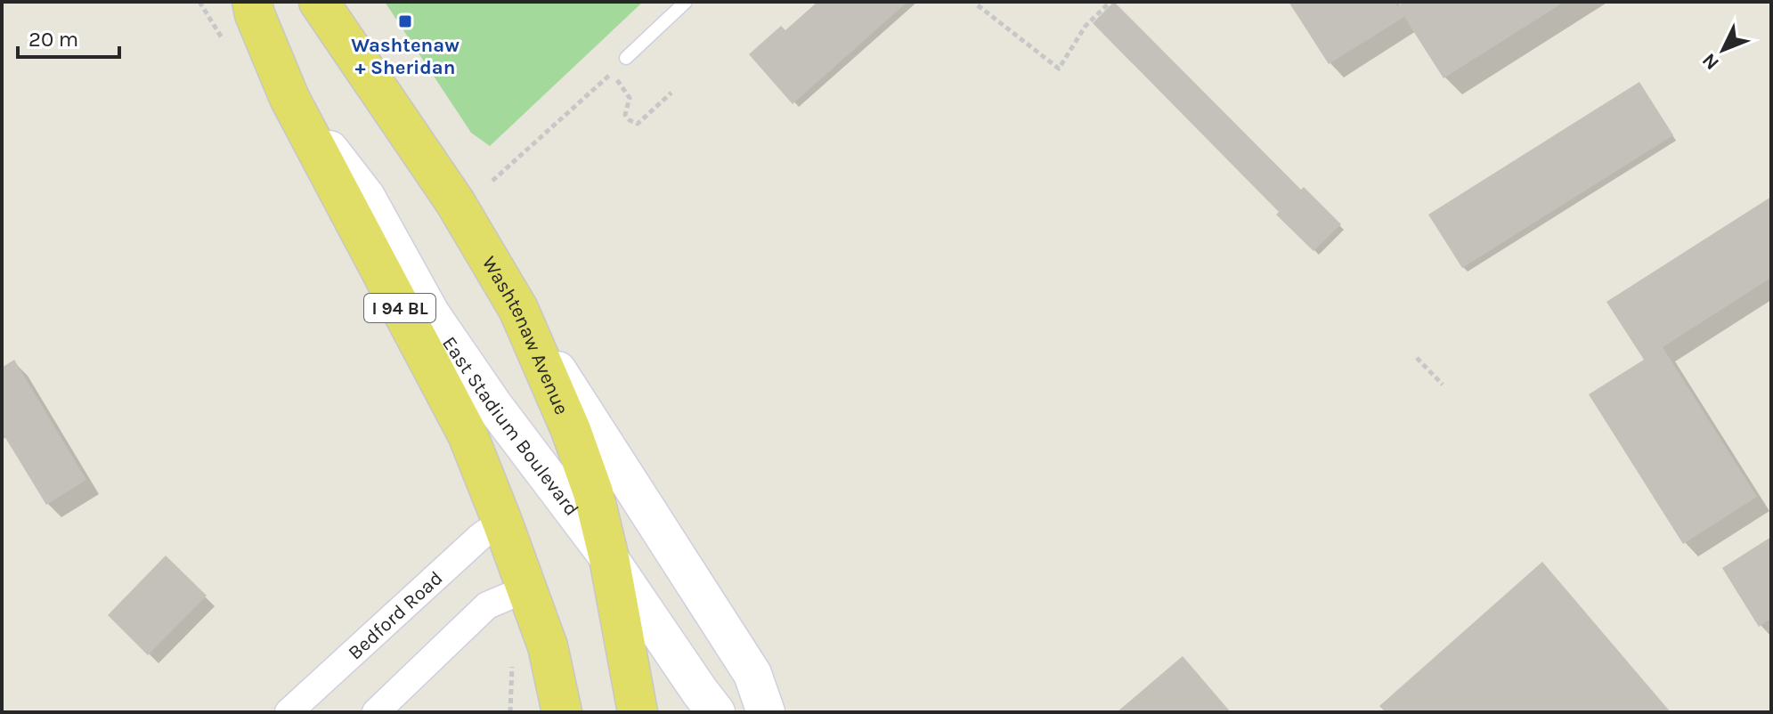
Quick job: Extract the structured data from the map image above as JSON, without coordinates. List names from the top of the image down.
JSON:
{
  "streets": {
    "main road": ["I 94 BL", "Washtenaw Avenue", "East Stadium Boulevard"],
    "street": ["Bedford Road"]
  },
  "crossings": [
    ["I 94 BL", "East Stadium Boulevard"],
    ["I 94 BL", "Bedford Road"],
    ["Washtenaw Avenue", "East Stadium Boulevard"]
  ],
  "places": {
    "transit": ["Washtenaw + Sheridan"]
  },
  "scale_bar": "20 m",
  "north": "bottom left"
}
